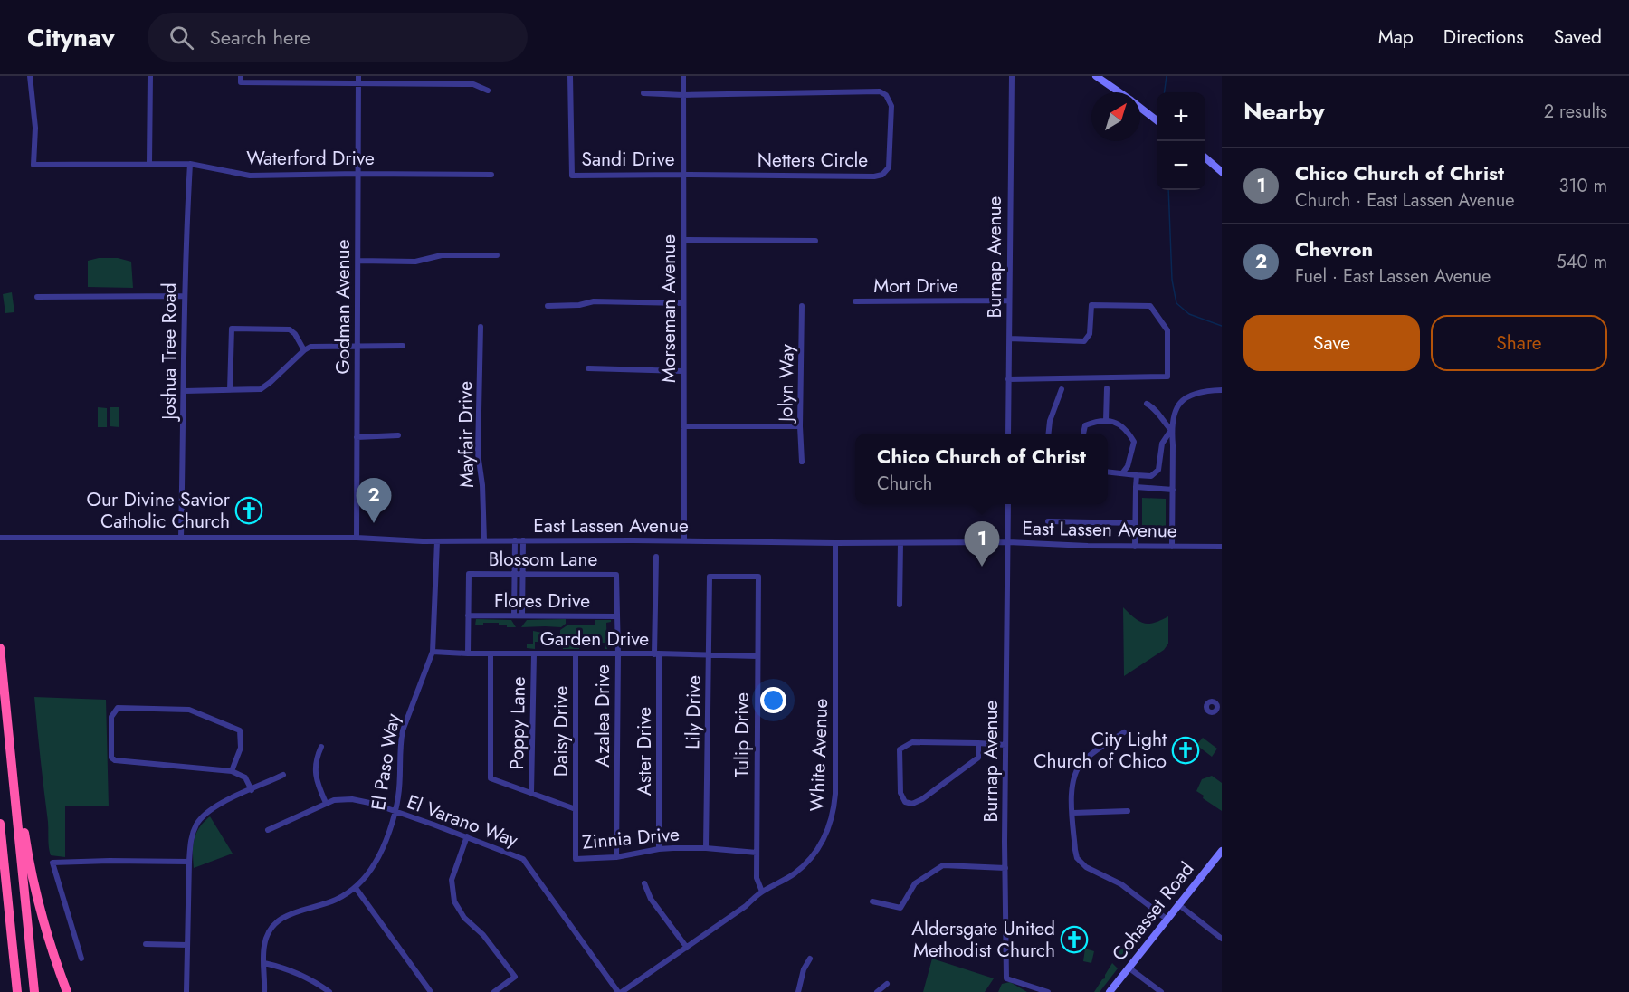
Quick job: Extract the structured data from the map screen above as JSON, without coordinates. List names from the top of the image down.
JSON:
{
  "streets": {
    "street": [
      "Waterford Drive",
      "Sandi Drive",
      "Netters Circle",
      "Burnap Avenue",
      "Mort Drive",
      "Godman Avenue",
      "Morseman Avenue",
      "Joshua Tree Road",
      "Jolyn Way",
      "Mayfair Drive",
      "East Lassen Avenue",
      "Blossom Lane",
      "Flores Drive",
      "Garden Drive",
      "Lily Drive",
      "Azalea Drive",
      "Poppy Lane",
      "Daisy Drive",
      "Tulip Drive",
      "Aster Drive",
      "White Avenue",
      "El Paso Way",
      "El Varano Way",
      "Zinnia Drive",
      "Cohasset Road"
    ]
  },
  "crossings": [
    ["Waterford Drive", "Godman Avenue"],
    ["Waterford Drive", "Joshua Tree Road"],
    ["Sandi Drive", "Netters Circle"],
    ["Sandi Drive", "Morseman Avenue"],
    ["Netters Circle", "Morseman Avenue"],
    ["Burnap Avenue", "Mort Drive"],
    ["Burnap Avenue", "East Lassen Avenue"],
    ["Godman Avenue", "East Lassen Avenue"],
    ["Morseman Avenue", "East Lassen Avenue"],
    ["Joshua Tree Road", "East Lassen Avenue"],
    ["Mayfair Drive", "East Lassen Avenue"],
    ["East Lassen Avenue", "White Avenue"],
    ["East Lassen Avenue", "El Paso Way"],
    ["Blossom Lane", "Flores Drive"],
    ["Blossom Lane", "Azalea Drive"],
    ["Flores Drive", "Azalea Drive"],
    ["Garden Drive", "Lily Drive"],
    ["Garden Drive", "Azalea Drive"],
    ["Garden Drive", "Poppy Lane"],
    ["Garden Drive", "Daisy Drive"],
    ["Garden Drive", "Tulip Drive"],
    ["Garden Drive", "Aster Drive"],
    ["Garden Drive", "El Paso Way"],
    ["Garden Drive", "Zinnia Drive"],
    ["Lily Drive", "Tulip Drive"],
    ["Lily Drive", "Zinnia Drive"],
    ["Azalea Drive", "Zinnia Drive"],
    ["Poppy Lane", "Zinnia Drive"],
    ["Daisy Drive", "Zinnia Drive"],
    ["Tulip Drive", "White Avenue"],
    ["Tulip Drive", "Zinnia Drive"],
    ["Aster Drive", "Zinnia Drive"],
    ["White Avenue", "El Varano Way"],
    ["El Paso Way", "El Varano Way"]
  ],
  "places": {
    "church": ["Our Divine Savior Catholic Church", "City Light Church of Chico", "Aldersgate United Methodist Church"]
  },
  "north": "top right",
  "page": {
    "header": "Citynav",
    "search": "Search here",
    "nav": ["Map", "Directions", "Saved"],
    "heading": ["Nearby", "2 results"],
    "map_buttons": ["+", "−"],
    "list": [
      {
        "mark": "1",
        "name": "Chico Church of Christ",
        "note": "Church · East Lassen Avenue",
        "value": "310 m"
      },
      {
        "mark": "2",
        "name": "Chevron",
        "note": "Fuel · East Lassen Avenue",
        "value": "540 m"
      }
    ],
    "buttons": ["Save", "Share"],
    "popup": ["Chico Church of Christ", "Church"],
    "pins": ["2", "1"]
  }
}
